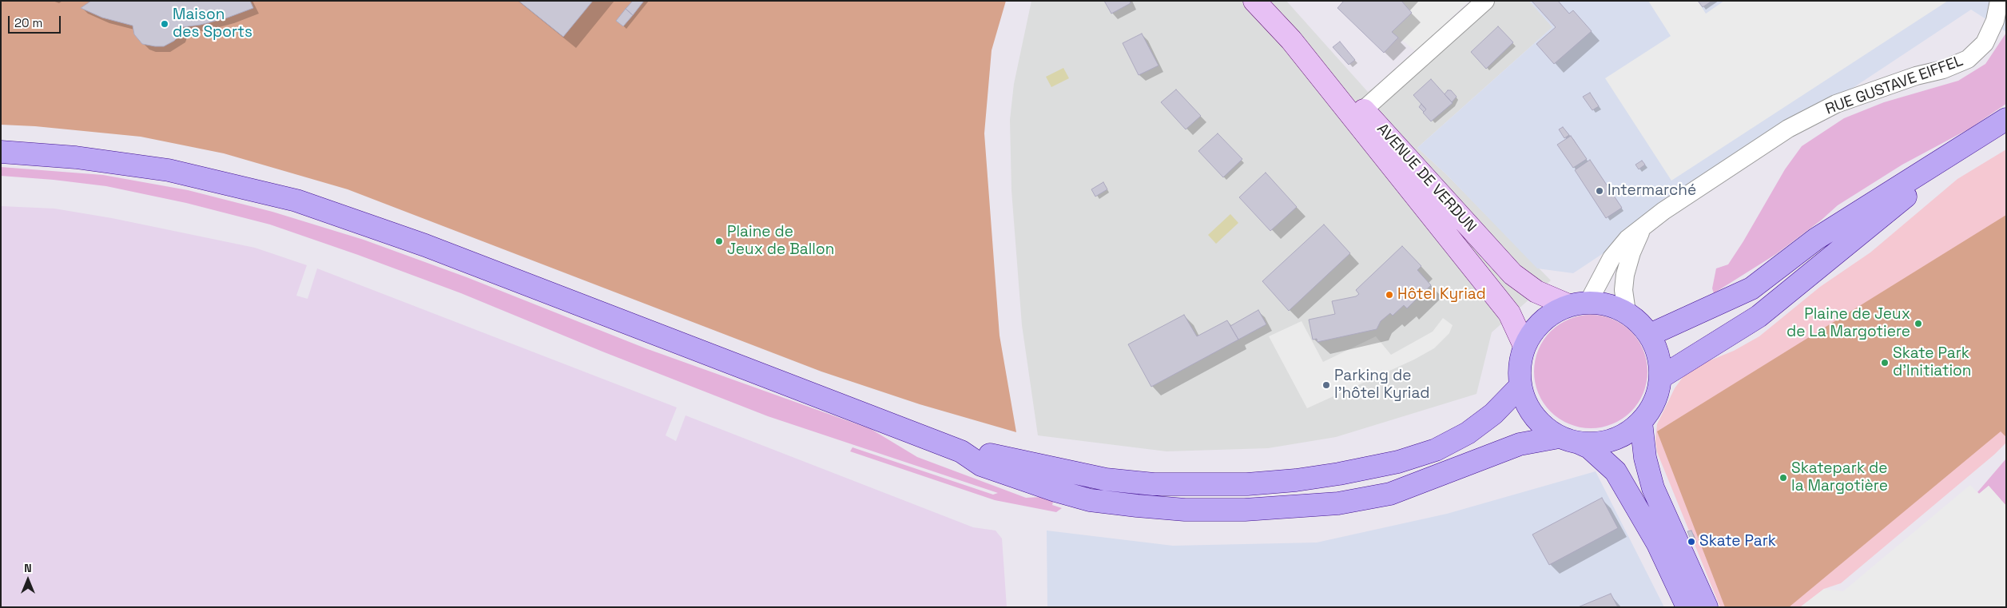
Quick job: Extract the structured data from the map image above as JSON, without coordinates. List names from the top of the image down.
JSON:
{
  "streets": {
    "main road": ["AVENUE DE VERDUN"],
    "street": ["RUE GUSTAVE EIFFEL"]
  },
  "crossings": [
    ["RUE GUSTAVE EIFFEL", "AVENUE DE VERDUN"]
  ],
  "places": [
    "Maison des Sports",
    "Intermarché",
    "Plaine de Jeux de Ballon",
    "Hôtel Kyriad",
    "Plaine de Jeux de La Margotiere",
    "Skate Park d'Initiation",
    "Parking de l'hôtel Kyriad",
    "Skatepark de la Margotière",
    "Skate Park"
  ],
  "scale_bar": "20 m",
  "north": "top"
}
